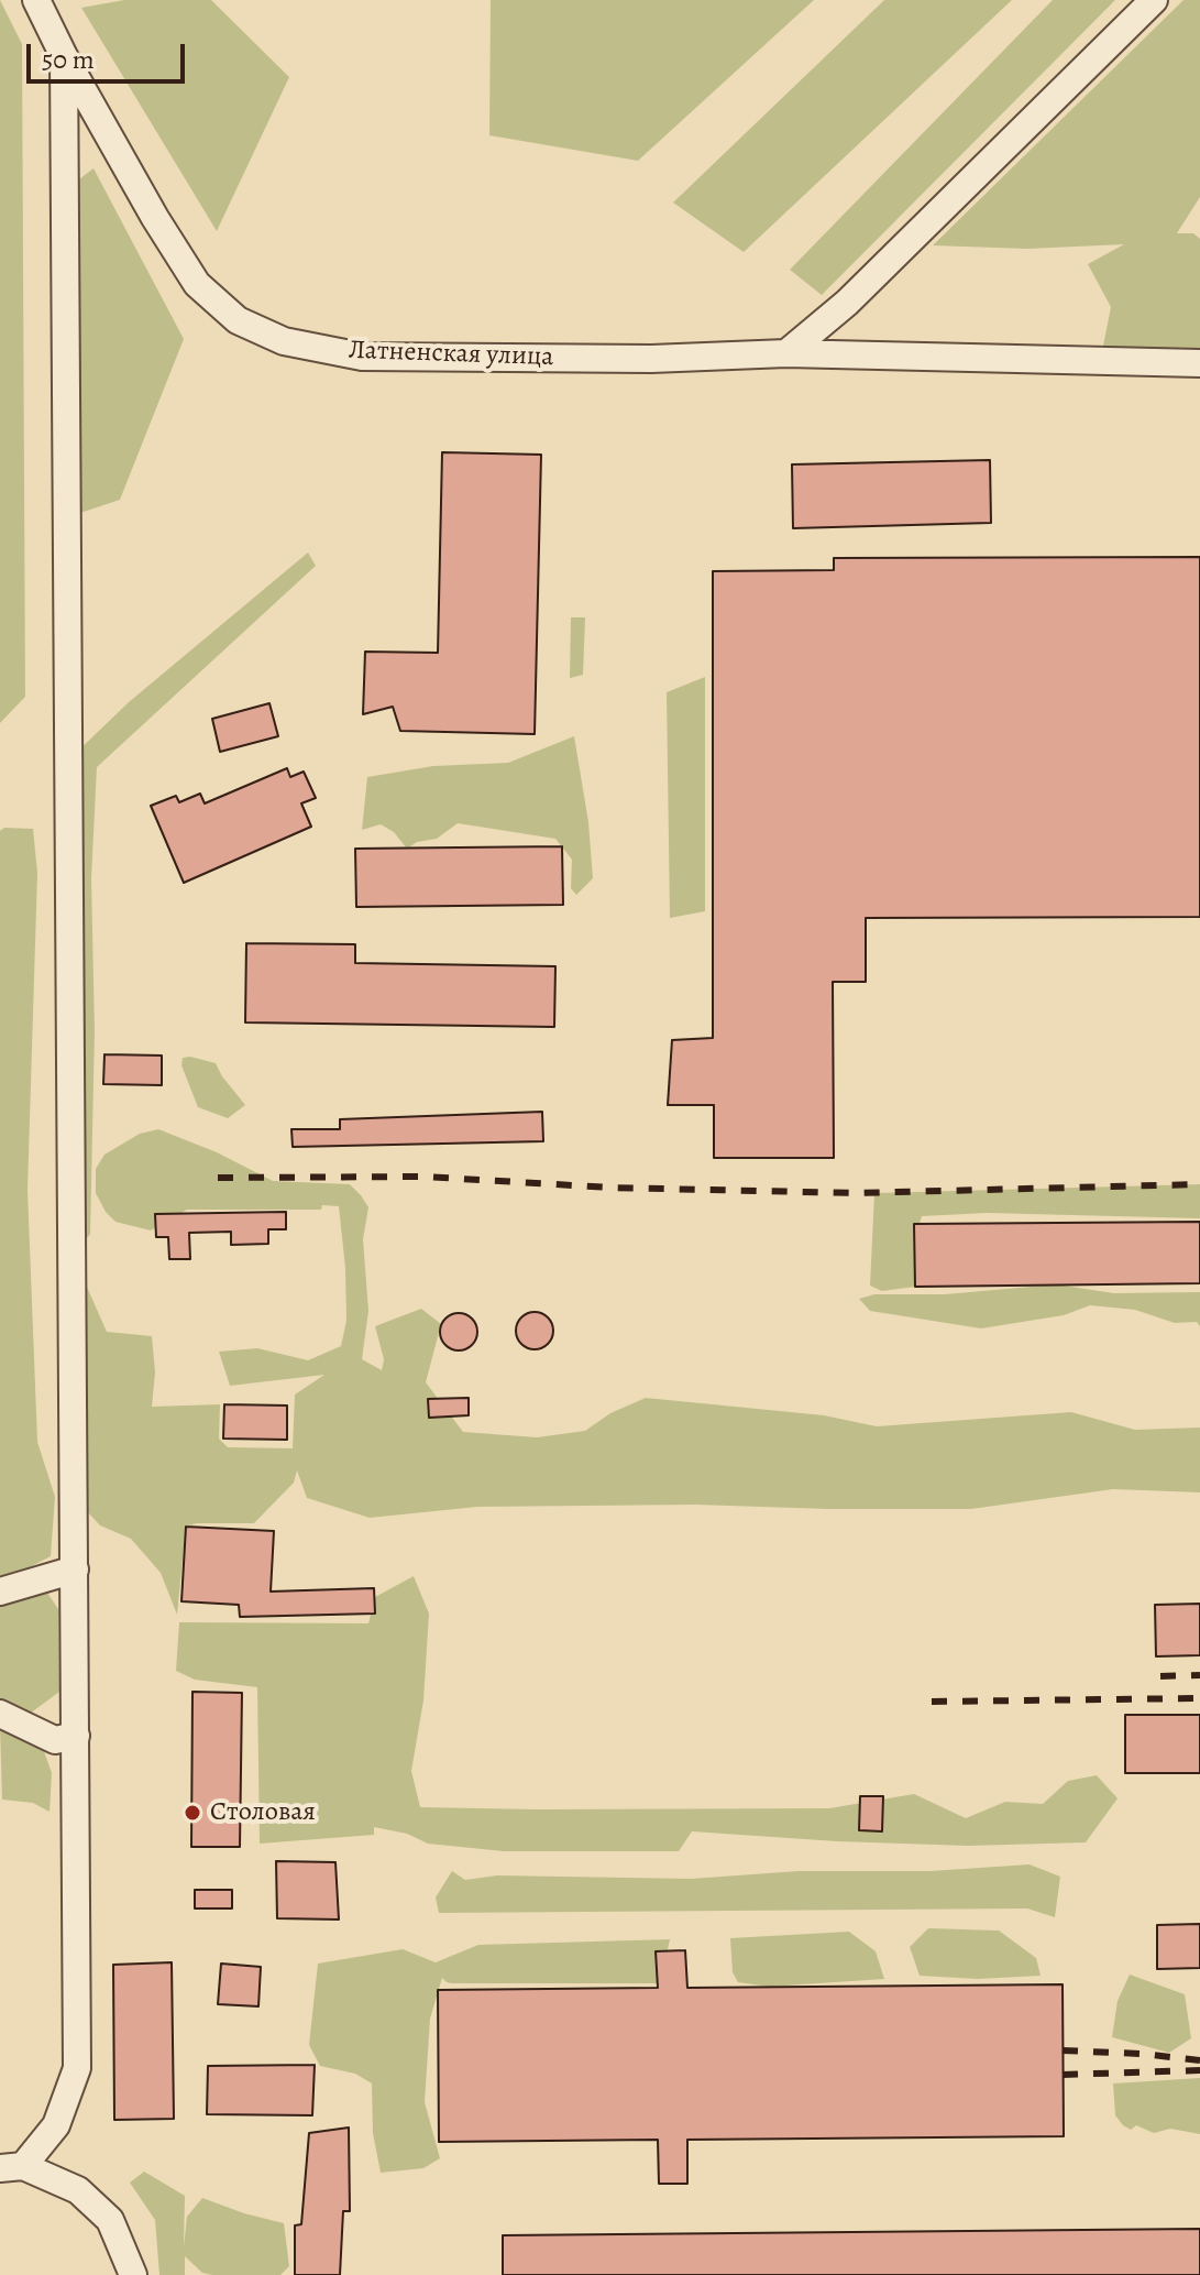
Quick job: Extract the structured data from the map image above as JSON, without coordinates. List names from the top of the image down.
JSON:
{
  "streets": {
    "street": ["Латненская улица"]
  },
  "places": ["Столовая"],
  "scale_bar": "50 m"
}
